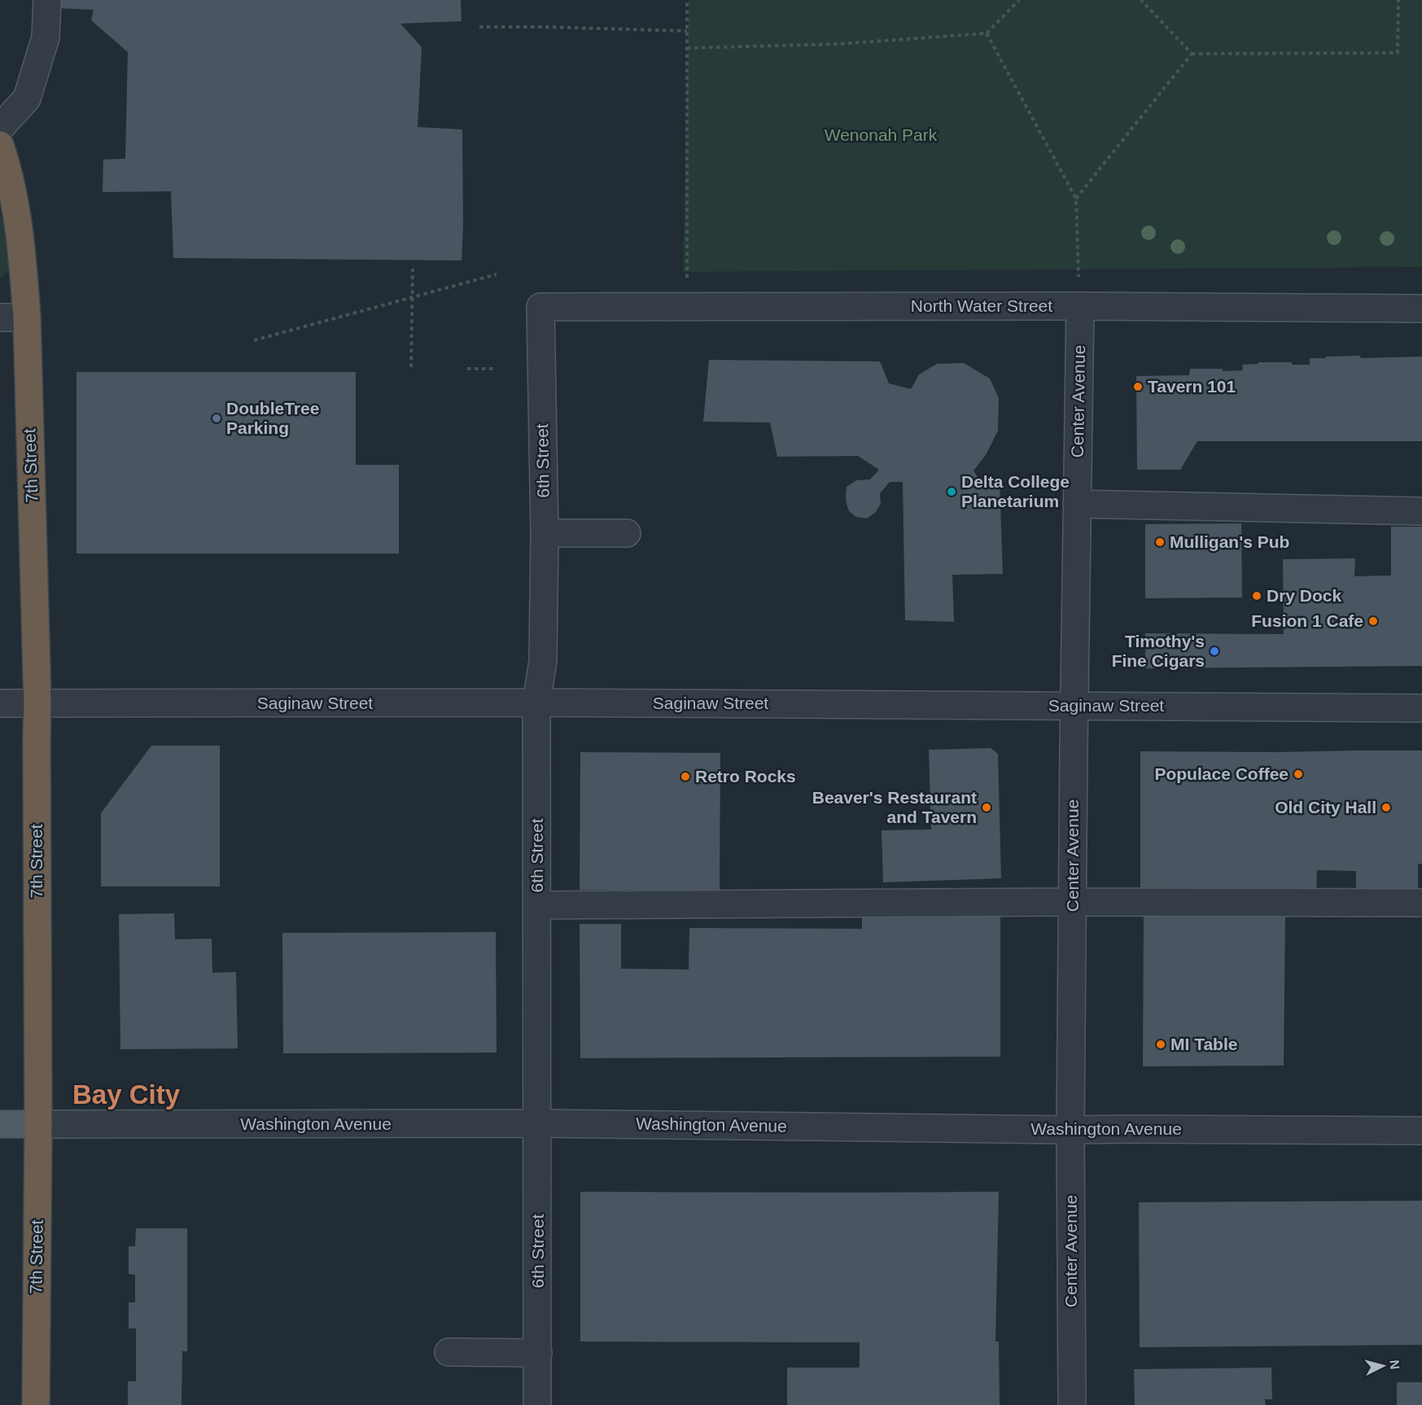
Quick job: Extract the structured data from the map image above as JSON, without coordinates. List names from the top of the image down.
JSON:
{
  "streets": {
    "highway": ["7th Street"],
    "main road": ["Washington Avenue"],
    "street": [
      "North Water Street",
      "Center Avenue",
      "6th Street",
      "Saginaw Street"
    ]
  },
  "crossings": [
    ["North Water Street", "Center Avenue"],
    ["North Water Street", "6th Street"],
    ["Center Avenue", "Saginaw Street"],
    ["Center Avenue", "Washington Avenue"],
    ["6th Street", "Saginaw Street"],
    ["6th Street", "Washington Avenue"],
    ["7th Street", "Saginaw Street"],
    ["7th Street", "Washington Avenue"]
  ],
  "districts": ["Bay City"],
  "parks": ["Wenonah Park"],
  "places": [
    "Tavern 101",
    "DoubleTree Parking",
    "Delta College Planetarium",
    "Mulligan's Pub",
    "Dry Dock",
    "Fusion 1 Cafe",
    "Timothy's Fine Cigars",
    "Populace Coffee",
    "Retro Rocks",
    "Beaver's Restaurant and Tavern",
    "Old City Hall",
    "MI Table"
  ],
  "north": "right"
}
